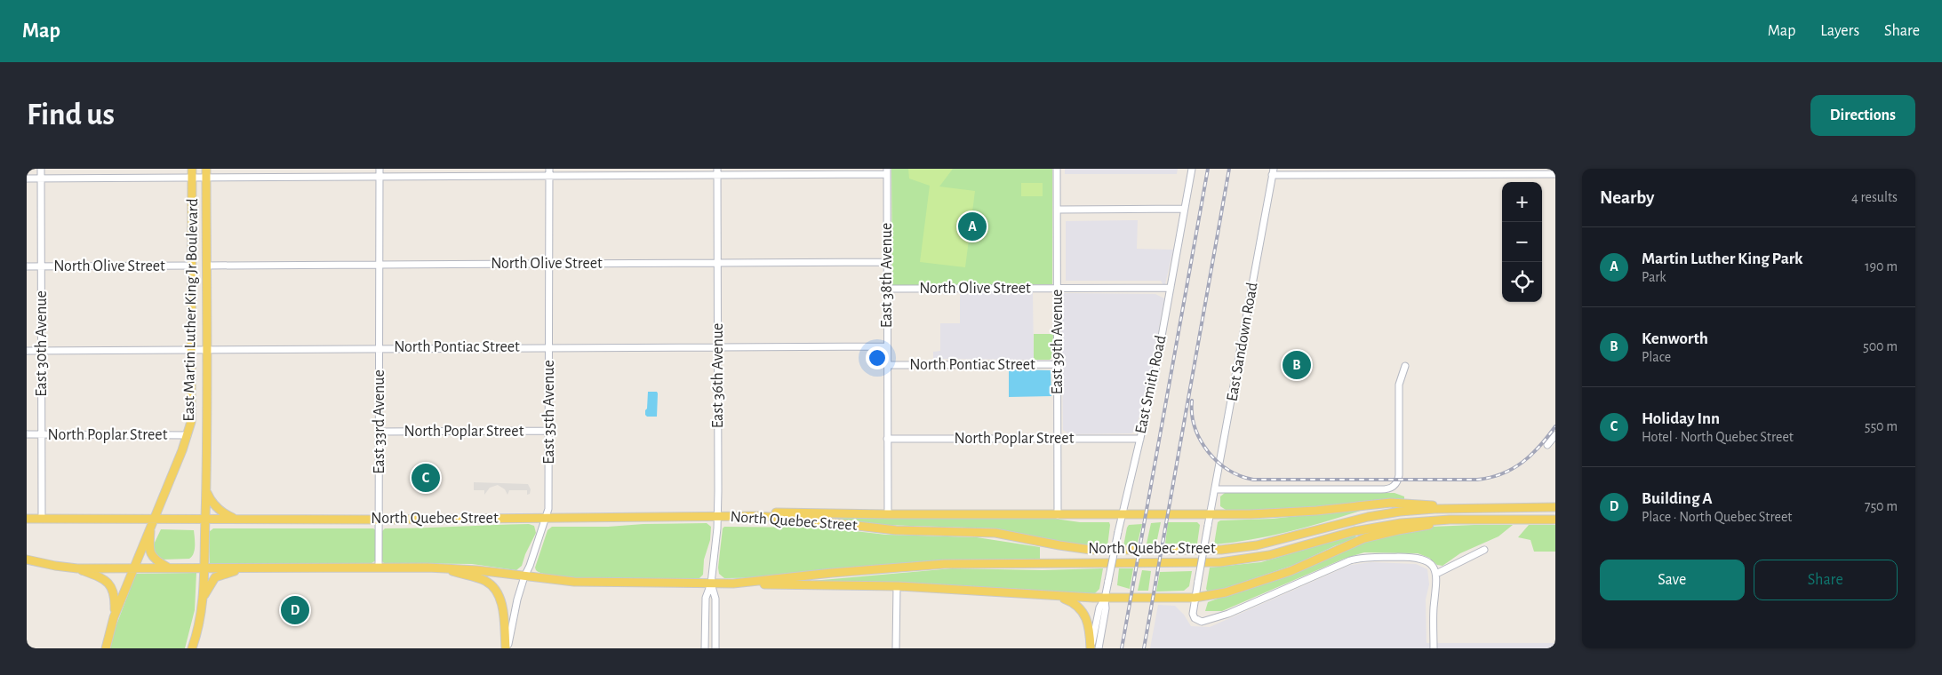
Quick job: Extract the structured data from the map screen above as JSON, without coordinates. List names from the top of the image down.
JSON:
{
  "streets": {
    "main road": ["East Martin Luther King Jr Boulevard", "North Quebec Street"],
    "street": [
      "North Olive Street",
      "East 38th Avenue",
      "East 39th Avenue",
      "East Sandown Road",
      "East 30th Avenue",
      "North Pontiac Street",
      "East 36th Avenue",
      "East Smith Road",
      "East 35th Avenue",
      "East 33rd Avenue",
      "North Poplar Street"
    ]
  },
  "crossings": [
    ["North Olive Street", "East 38th Avenue"],
    ["North Olive Street", "East Martin Luther King Jr Boulevard"],
    ["North Olive Street", "East 39th Avenue"],
    ["North Olive Street", "East 30th Avenue"],
    ["North Olive Street", "East 36th Avenue"],
    ["North Olive Street", "East Smith Road"],
    ["North Olive Street", "East 35th Avenue"],
    ["North Olive Street", "East 33rd Avenue"],
    ["East 38th Avenue", "North Pontiac Street"],
    ["East 38th Avenue", "North Poplar Street"],
    ["East Martin Luther King Jr Boulevard", "North Pontiac Street"],
    ["East Martin Luther King Jr Boulevard", "North Poplar Street"],
    ["East Martin Luther King Jr Boulevard", "North Quebec Street"],
    ["East 39th Avenue", "North Pontiac Street"],
    ["East 39th Avenue", "North Poplar Street"],
    ["East 30th Avenue", "North Pontiac Street"],
    ["East 30th Avenue", "North Poplar Street"],
    ["East 30th Avenue", "North Quebec Street"],
    ["North Pontiac Street", "East 36th Avenue"],
    ["North Pontiac Street", "East 35th Avenue"],
    ["North Pontiac Street", "East 33rd Avenue"],
    ["East 36th Avenue", "North Quebec Street"],
    ["East Smith Road", "North Poplar Street"],
    ["East 35th Avenue", "North Poplar Street"],
    ["East 35th Avenue", "North Quebec Street"],
    ["East 33rd Avenue", "North Poplar Street"],
    ["East 33rd Avenue", "North Quebec Street"]
  ],
  "page": {
    "header": "Map",
    "nav": ["Map", "Layers", "Share"],
    "buttons": [
      "Directions",
      ["Save", "Share"]
    ],
    "title": "Find us",
    "heading": ["Nearby", "4 results"],
    "map_buttons": ["+", "−"],
    "pins": [
      "A",
      "B",
      "C",
      "D"
    ],
    "list": [
      {
        "mark": "A",
        "name": "Martin Luther King Park",
        "note": "Park",
        "value": "190 m"
      },
      {
        "mark": "B",
        "name": "Kenworth",
        "note": "Place",
        "value": "500 m"
      },
      {
        "mark": "C",
        "name": "Holiday Inn",
        "note": "Hotel · North Quebec Street",
        "value": "550 m"
      },
      {
        "mark": "D",
        "name": "Building A",
        "note": "Place · North Quebec Street",
        "value": "750 m"
      }
    ]
  }
}
